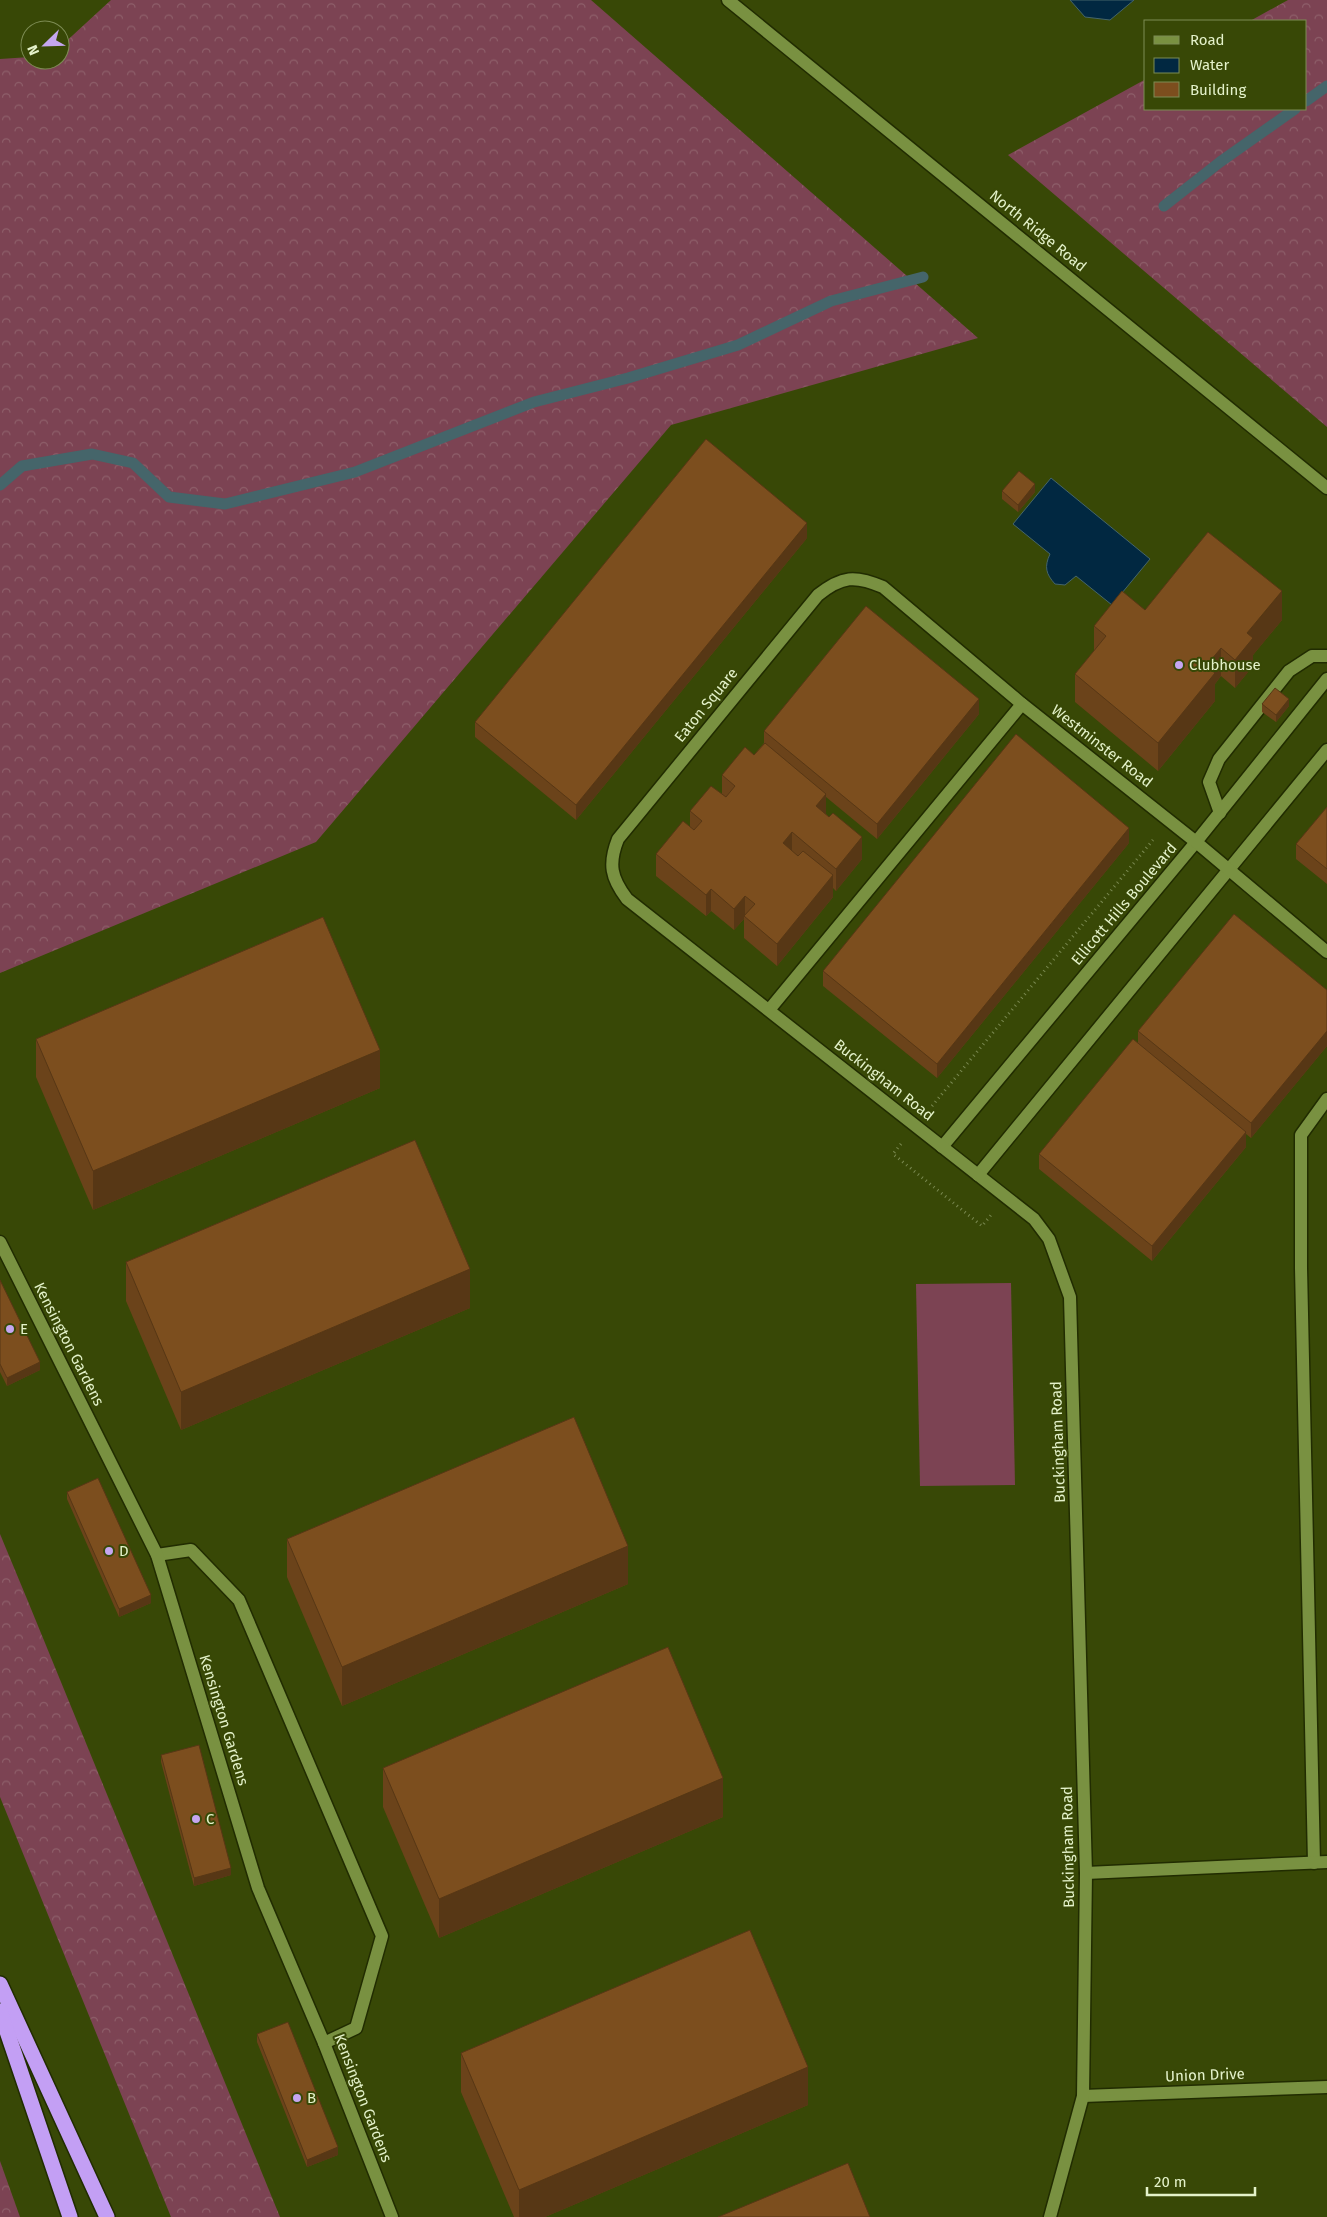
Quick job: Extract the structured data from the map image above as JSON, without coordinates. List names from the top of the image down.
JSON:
{
  "streets": {
    "street": [
      "North Ridge Road",
      "Eaton Square",
      "Westminster Road",
      "Ellicott Hills Boulevard",
      "Buckingham Road",
      "Kensington Gardens",
      "Union Drive"
    ]
  },
  "crossings": [
    ["Eaton Square", "Westminster Road"],
    ["Eaton Square", "Buckingham Road"],
    ["Westminster Road", "Ellicott Hills Boulevard"],
    ["Ellicott Hills Boulevard", "Buckingham Road"],
    ["Buckingham Road", "Union Drive"]
  ],
  "places": [
    "Clubhouse",
    "E",
    "D",
    "C",
    "B"
  ],
  "legend": ["Road", "Water", "Building"],
  "scale_bar": "20 m",
  "north": "bottom left"
}
